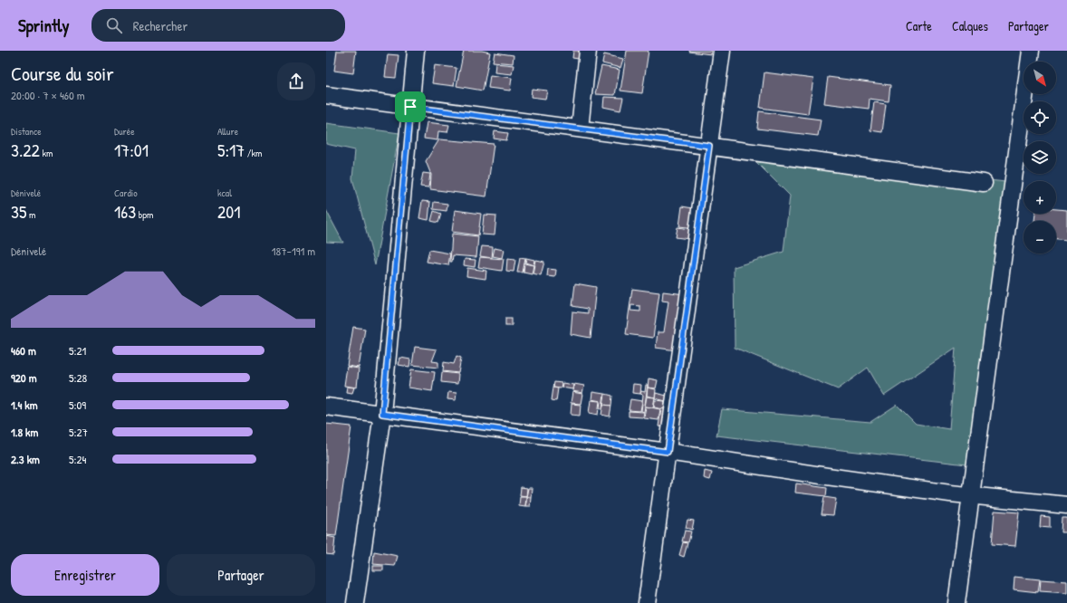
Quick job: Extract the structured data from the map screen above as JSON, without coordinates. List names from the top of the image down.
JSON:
{
  "north": "bottom right",
  "page": {
    "header": "Sprintly",
    "search": "Rechercher",
    "nav": ["Carte", "Calques", "Partager"],
    "heading": ["Course du soir", "20:00 · 7 × 460 m"],
    "map_buttons": ["+", "−"],
    "stats": [
      ["Distance", "3.22 km"],
      ["Durée", "17:01"],
      ["Allure", "5:17 /km"],
      ["Dénivelé", "35 m"],
      ["Cardio", "163 bpm"],
      ["kcal", "201"]
    ],
    "chart": ["Dénivelé", "187–191 m"],
    "list": [
      {
        "name": "460 m",
        "note": "5:21"
      },
      {
        "name": "920 m",
        "note": "5:28"
      },
      {
        "name": "1.4 km",
        "note": "5:09"
      },
      {
        "name": "1.8 km",
        "note": "5:27"
      },
      {
        "name": "2.3 km",
        "note": "5:24"
      }
    ],
    "buttons": ["Enregistrer", "Partager"]
  }
}
